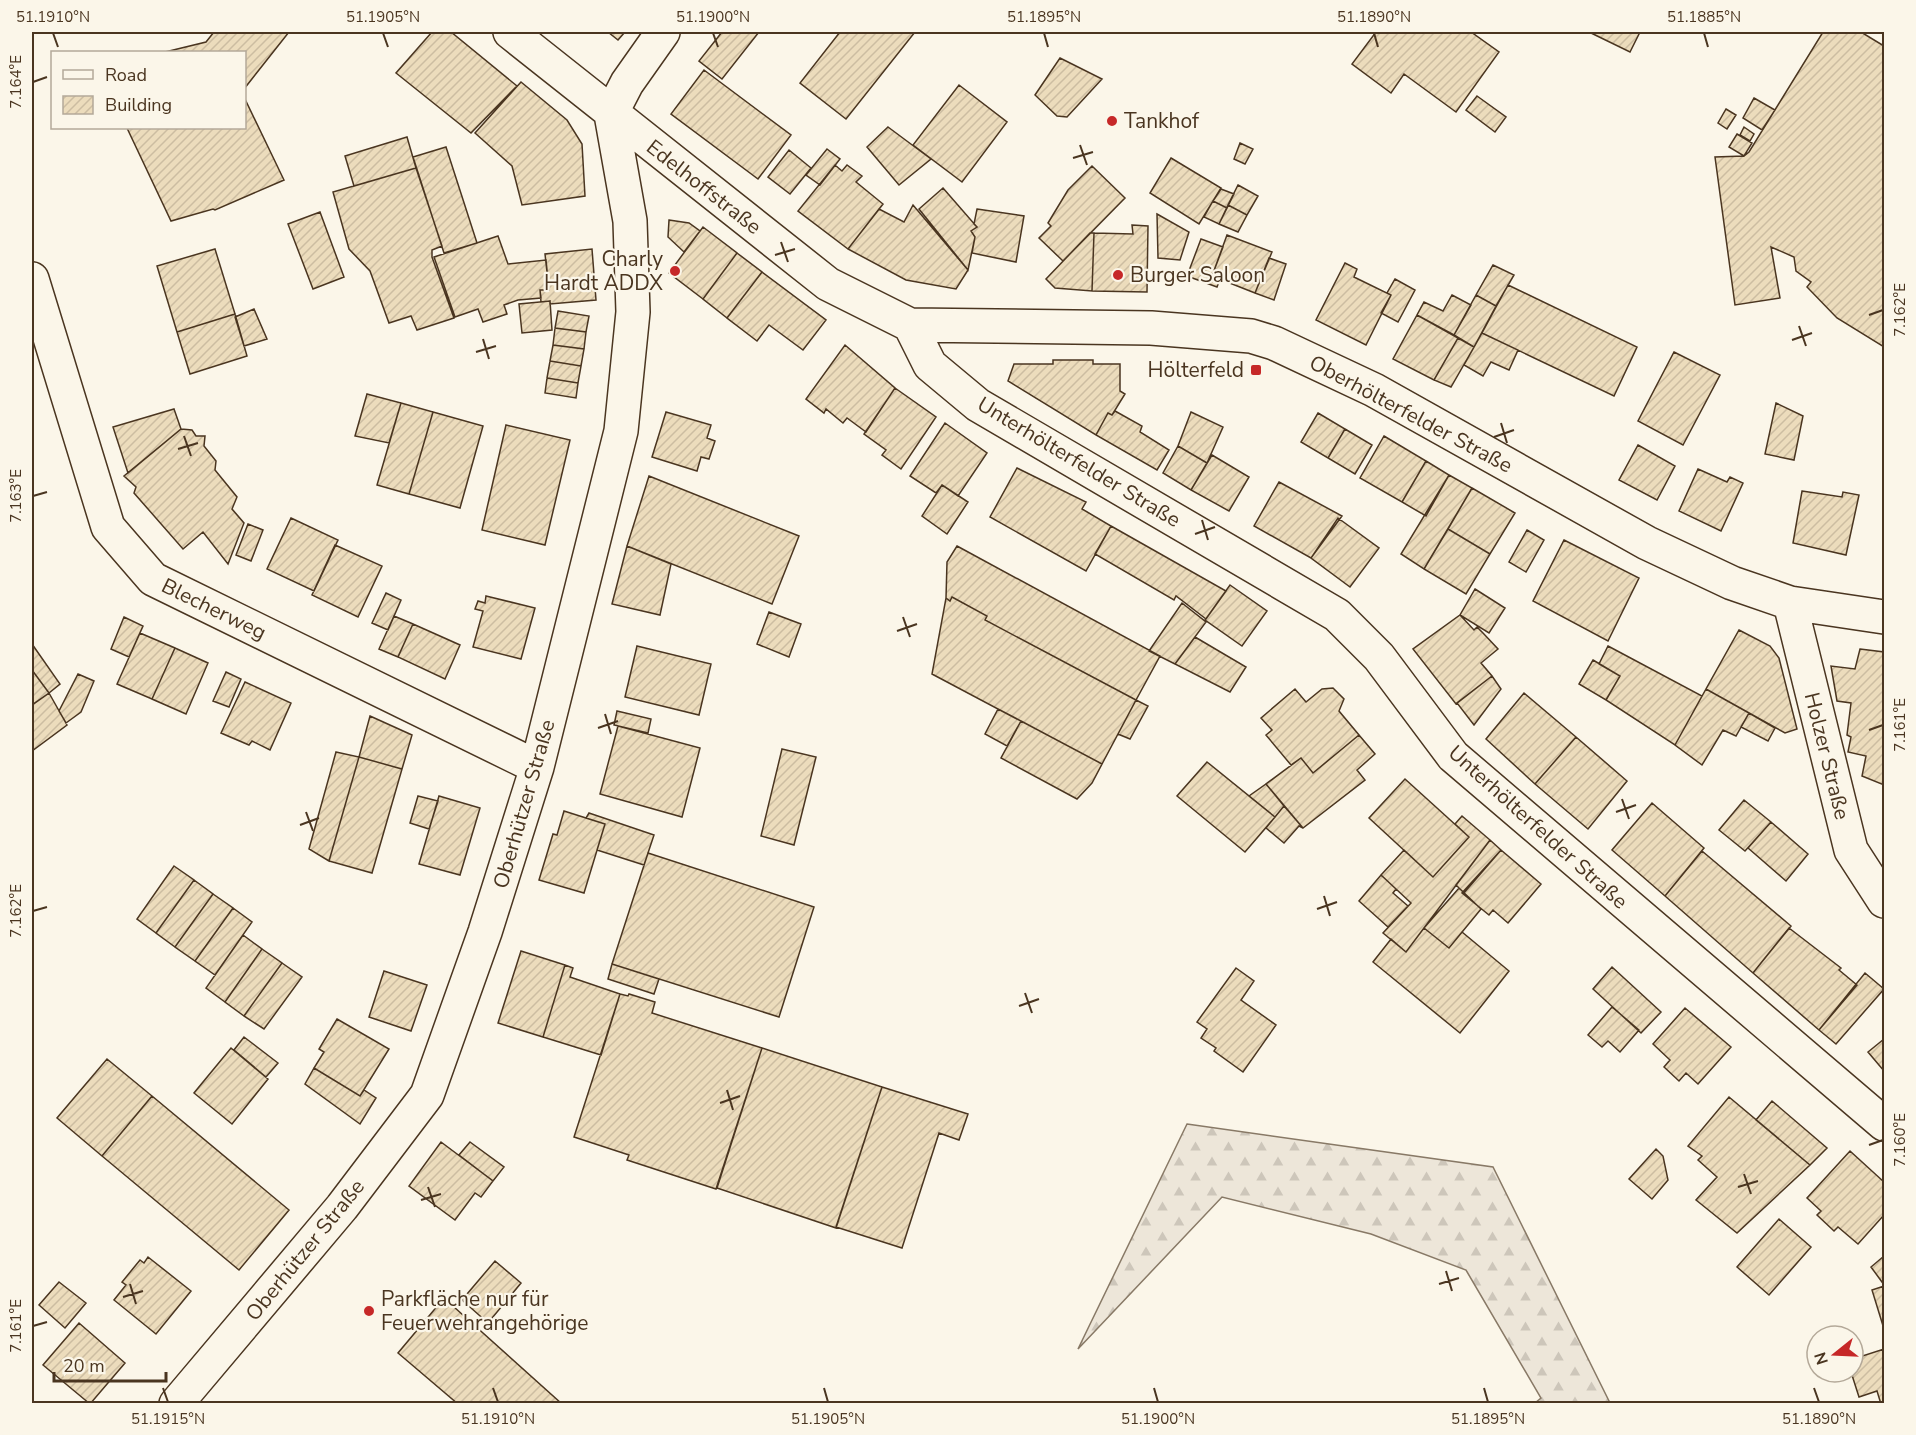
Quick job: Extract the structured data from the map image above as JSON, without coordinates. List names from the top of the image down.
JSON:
{
  "streets": {
    "street": [
      "Edelhoffstraße",
      "Oberhölterfelder Straße",
      "Unterhölterfelder Straße",
      "Blecherweg",
      "Holzer Straße",
      "Oberhützer Straße"
    ]
  },
  "crossings": [
    ["Edelhoffstraße", "Oberhölterfelder Straße"],
    ["Edelhoffstraße", "Unterhölterfelder Straße"],
    ["Edelhoffstraße", "Oberhützer Straße"],
    ["Oberhölterfelder Straße", "Unterhölterfelder Straße"],
    ["Oberhölterfelder Straße", "Holzer Straße"],
    ["Blecherweg", "Oberhützer Straße"]
  ],
  "places": {
    "other": [
      "Tankhof",
      "Charly Hardt ADDX",
      "Burger Saloon",
      "Parkfläche nur für Feuerwehrangehörige"
    ],
    "transit": ["Hölterfeld"]
  },
  "legend": ["Road", "Building"],
  "scale_bar": "20 m",
  "north": "left",
  "coordinates": [
    "51.1910°N",
    "51.1905°N",
    "51.1900°N",
    "51.1895°N",
    "51.1890°N",
    "51.1885°N",
    "7.164°E",
    "7.162°E",
    "7.163°E",
    "7.161°E",
    "7.160°E",
    "51.1915°N"
  ]
}
